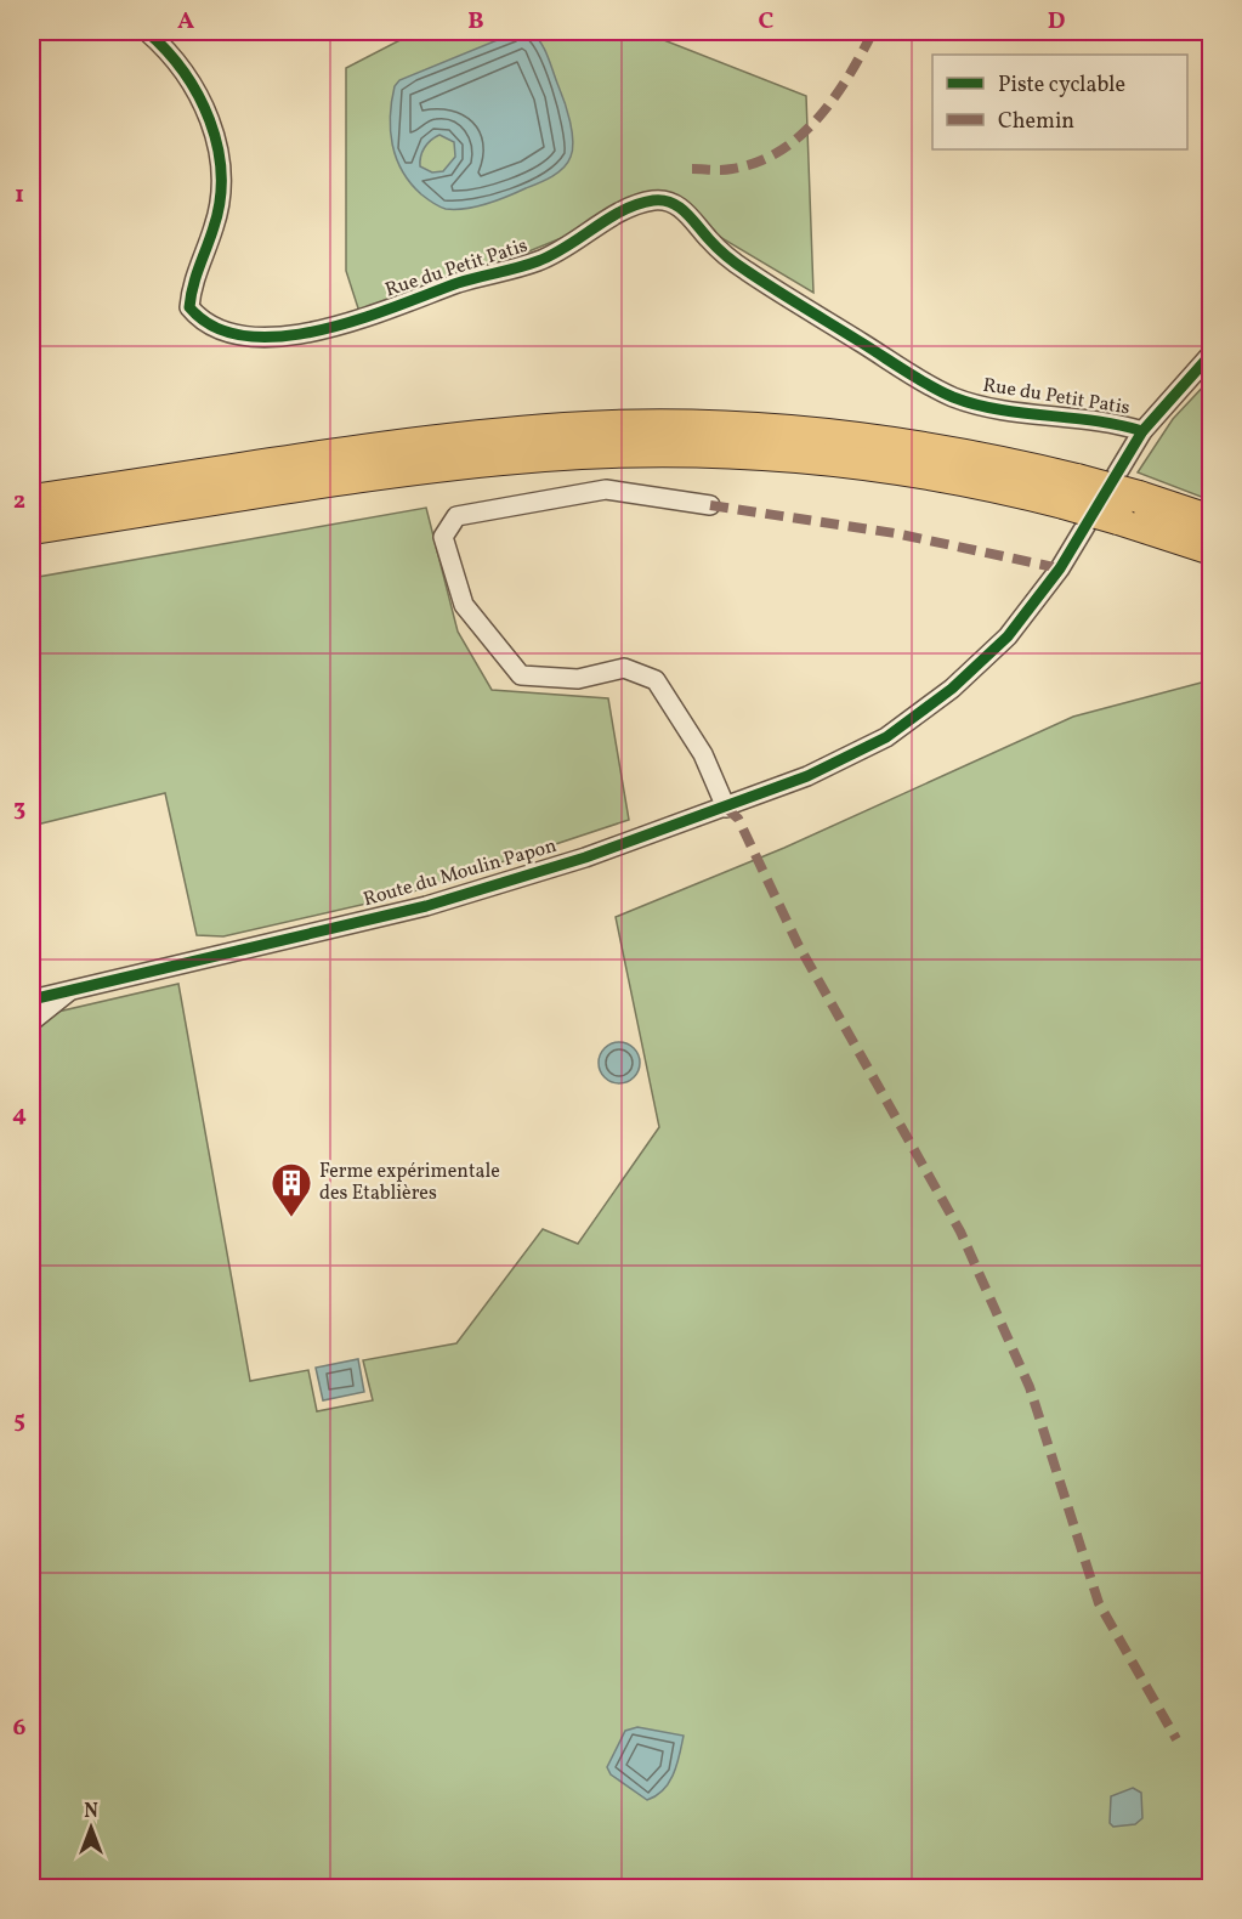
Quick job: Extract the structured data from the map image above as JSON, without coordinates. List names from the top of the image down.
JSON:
{
  "streets": {
    "street": ["Rue du Petit Patis", "Route du Moulin Papon"]
  },
  "crossings": [
    ["Rue du Petit Patis", "Route du Moulin Papon"]
  ],
  "places": {
    "building": ["Ferme expérimentale des Etablières"]
  },
  "legend": ["Piste cyclable", "Chemin"],
  "north": "top",
  "grid": {
    "columns": [
      "A",
      "B",
      "C",
      "D"
    ],
    "rows": [
      "1",
      "2",
      "3",
      "4",
      "5",
      "6"
    ]
  }
}
